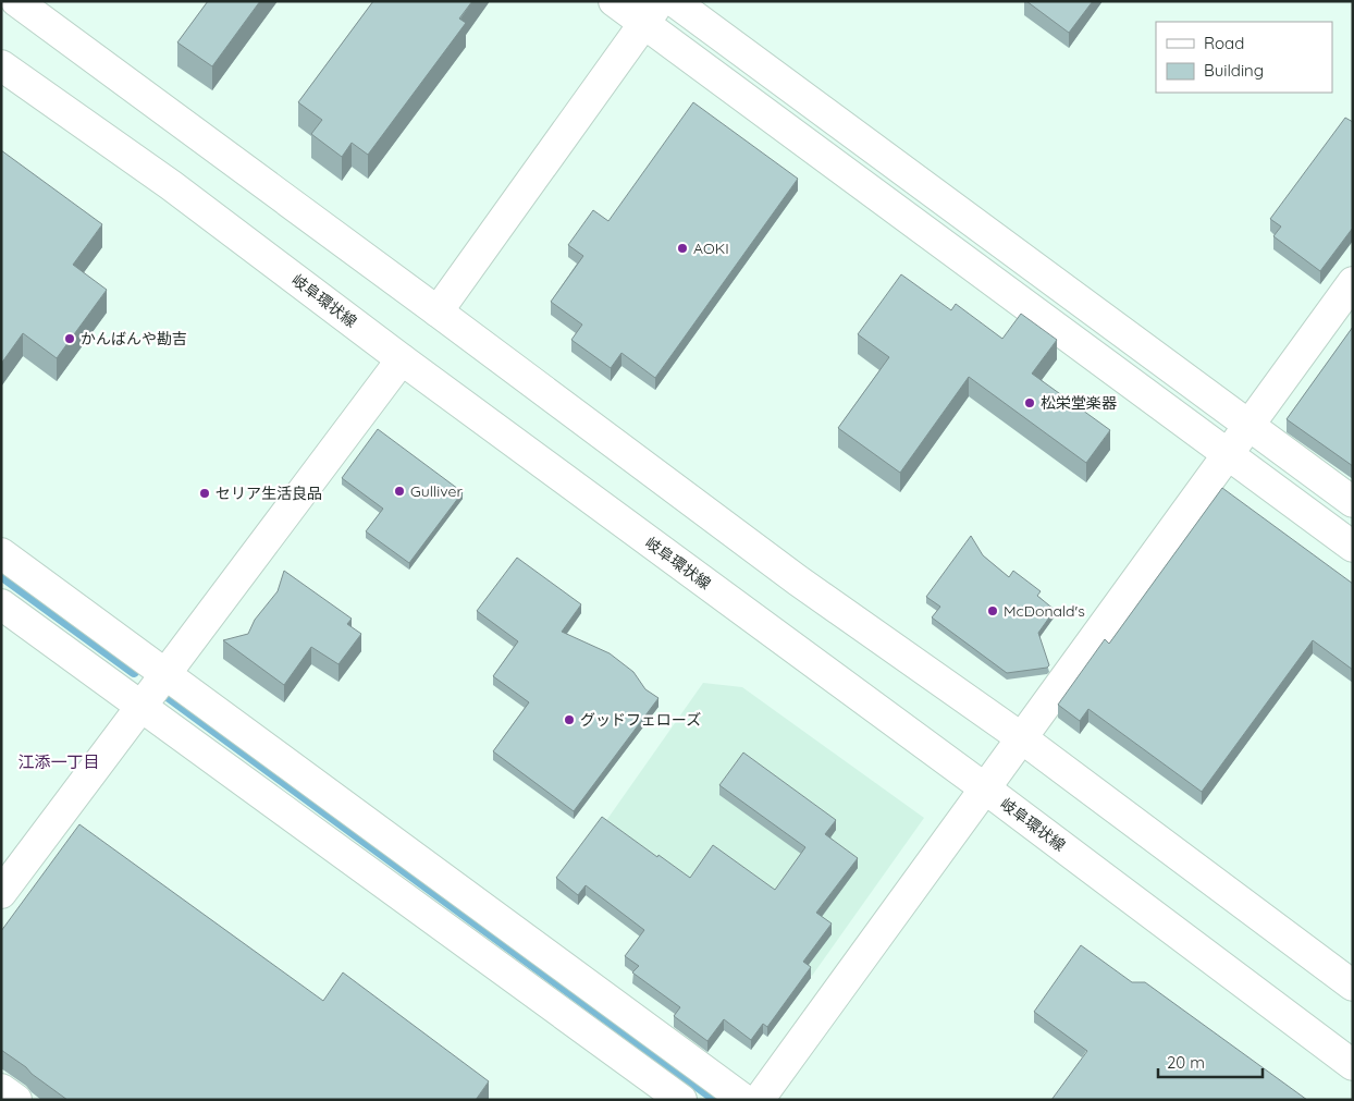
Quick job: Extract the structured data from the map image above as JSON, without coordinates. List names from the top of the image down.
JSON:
{
  "streets": {
    "street": ["岐阜環状線"]
  },
  "districts": ["江添一丁目"],
  "places": [
    "AOKI",
    "かんばんや勘吉",
    "松栄堂楽器",
    "Gulliver",
    "セリア生活良品",
    "McDonald's",
    "グッドフェローズ"
  ],
  "legend": ["Road", "Building"],
  "scale_bar": "20 m"
}
